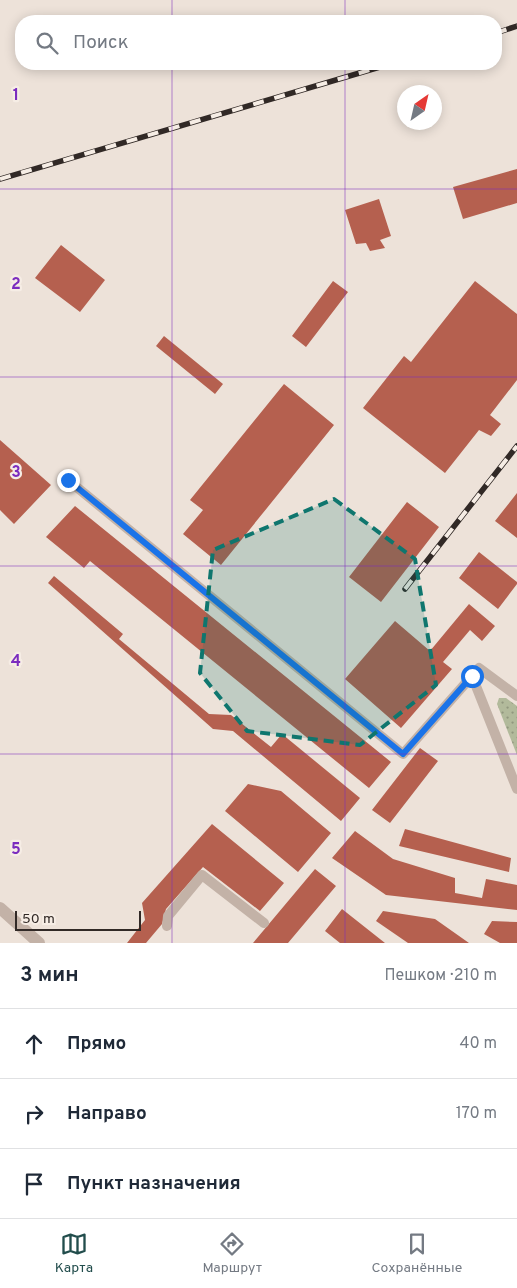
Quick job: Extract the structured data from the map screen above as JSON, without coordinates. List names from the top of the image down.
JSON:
{
  "scale_bar": "50 m",
  "north": "top right",
  "page": {
    "search": "Поиск",
    "scale": "50 m",
    "heading": ["3 мин", "Пешком · 210 m"],
    "list": [
      ["Прямо", "40 m"],
      ["Направо", "170 m"],
      "Пункт назначения"
    ],
    "nav": ["Карта", "Маршрут", "Сохранённые"]
  },
  "grid": {
    "rows": [
      "1",
      "2",
      "3",
      "4",
      "5"
    ]
  }
}
